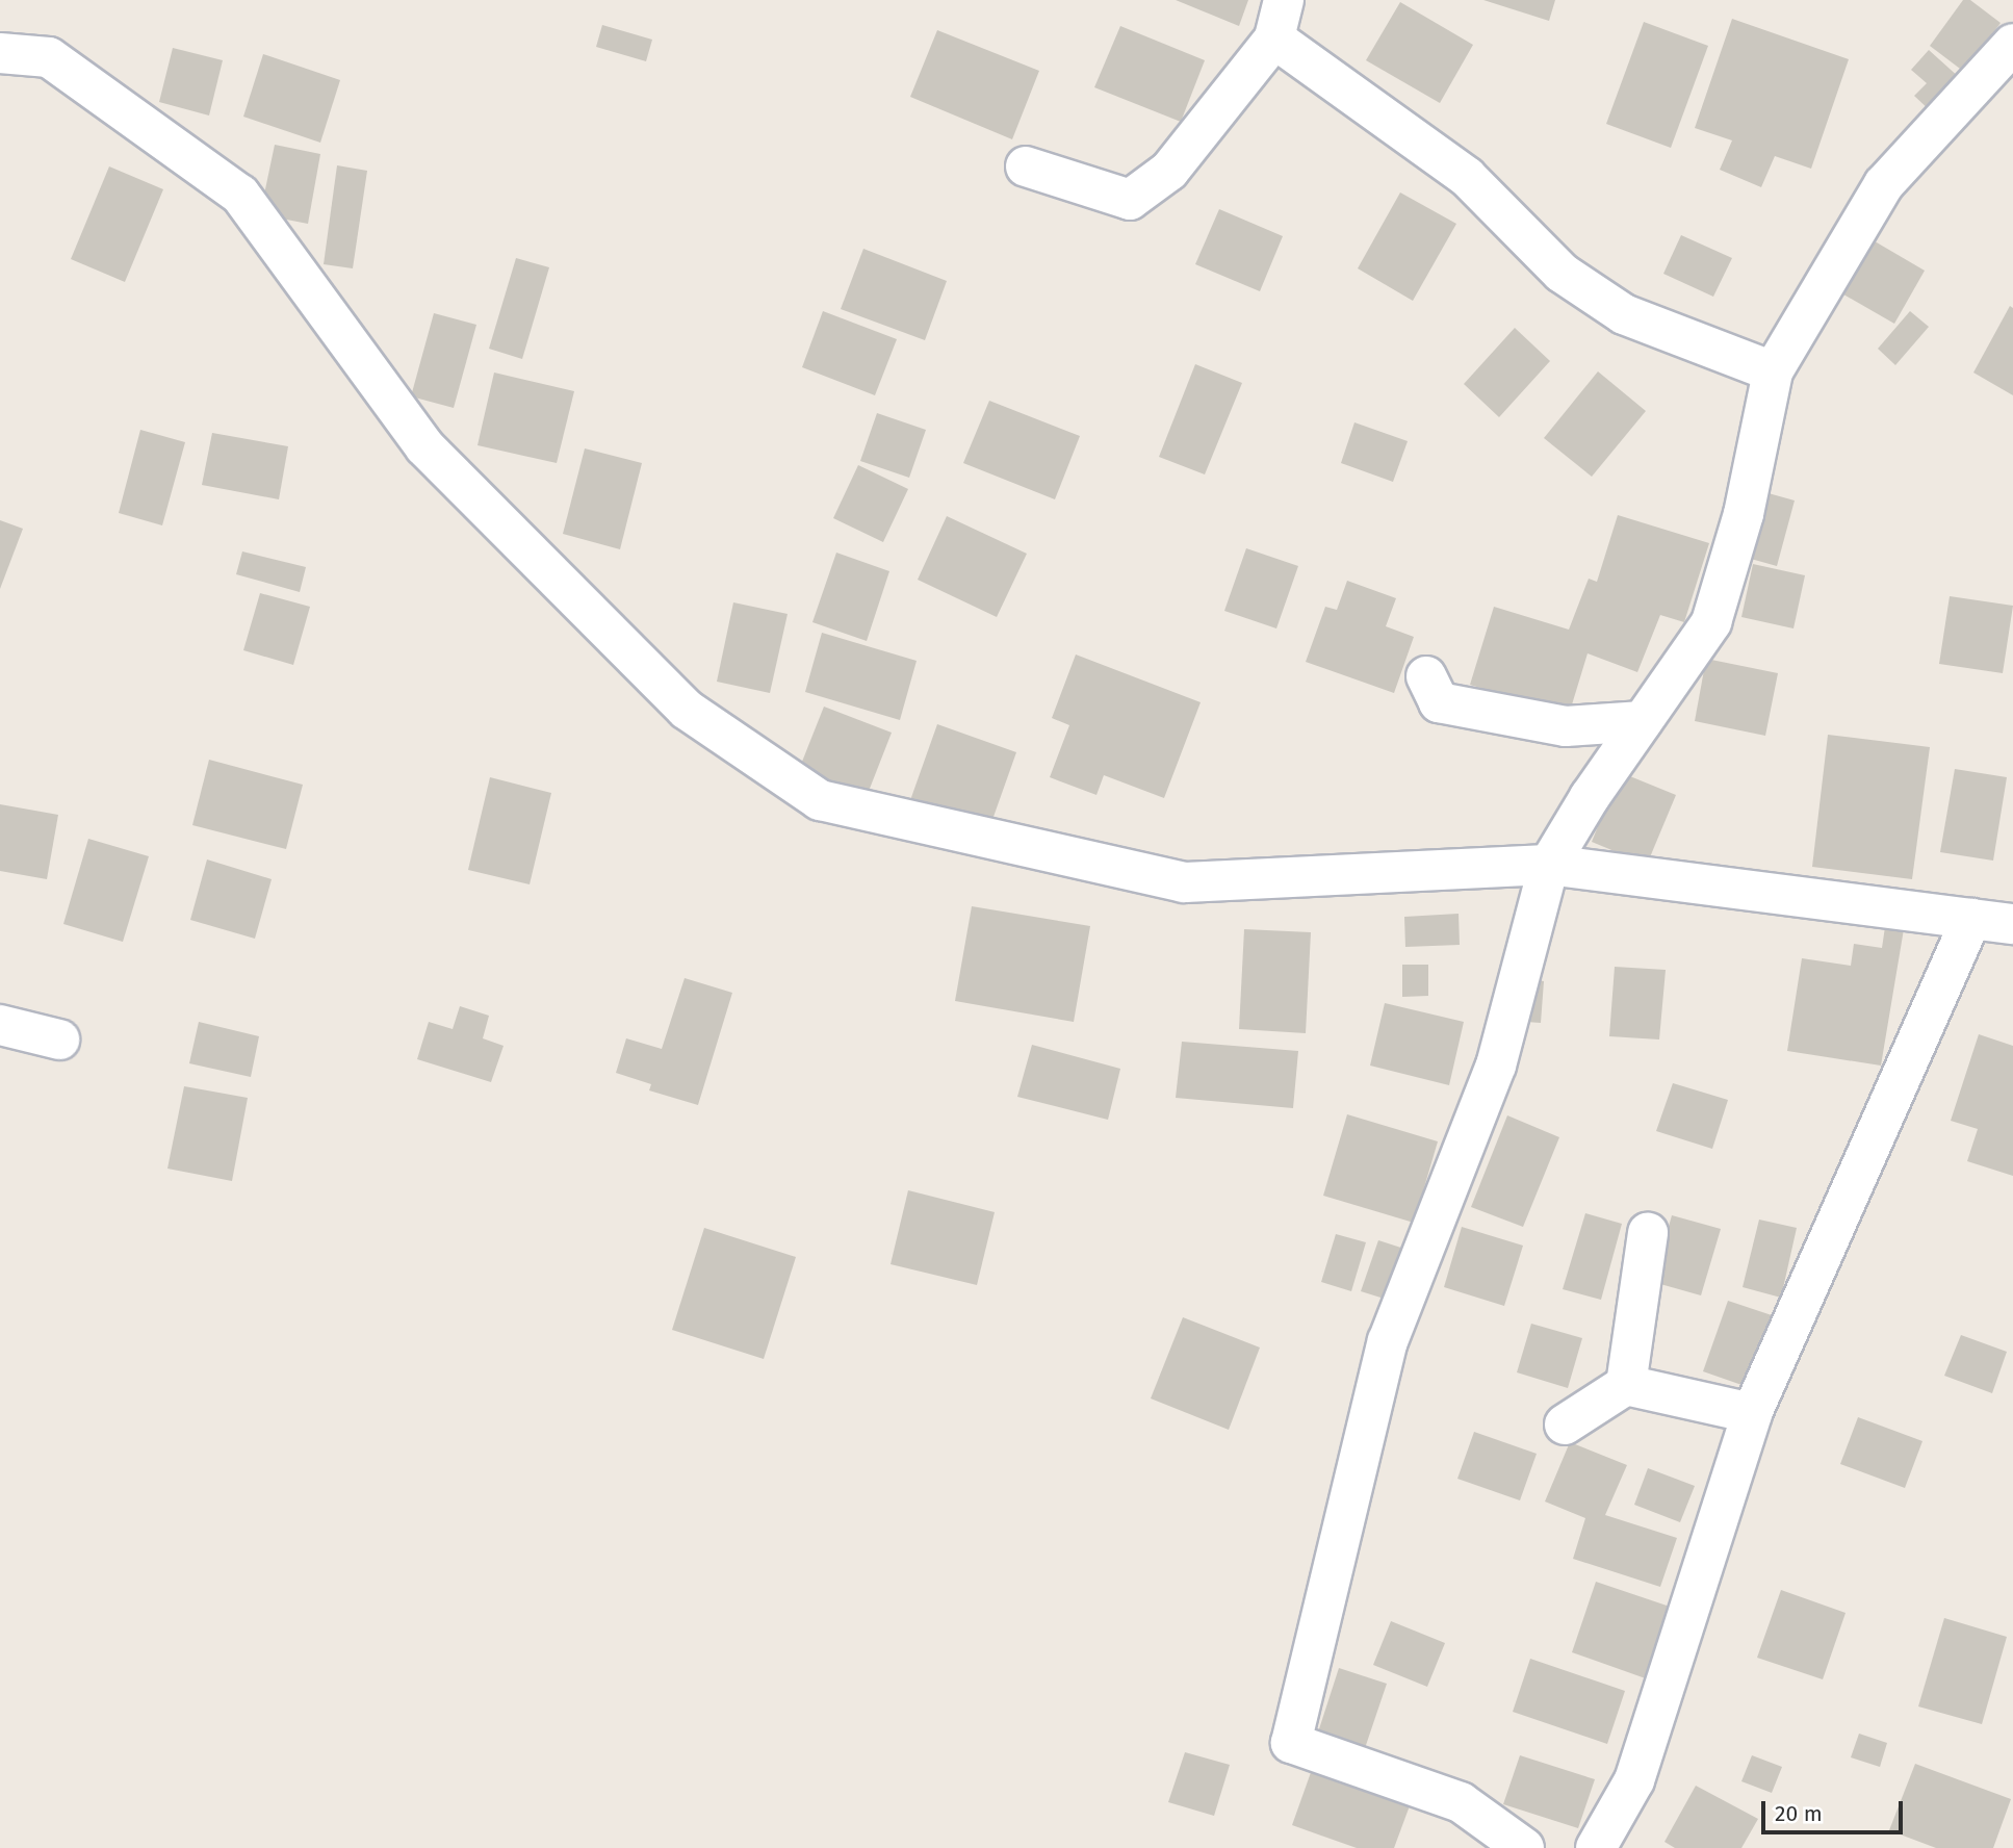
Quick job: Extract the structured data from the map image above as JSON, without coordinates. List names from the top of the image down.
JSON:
{
  "scale_bar": "20 m"
}
